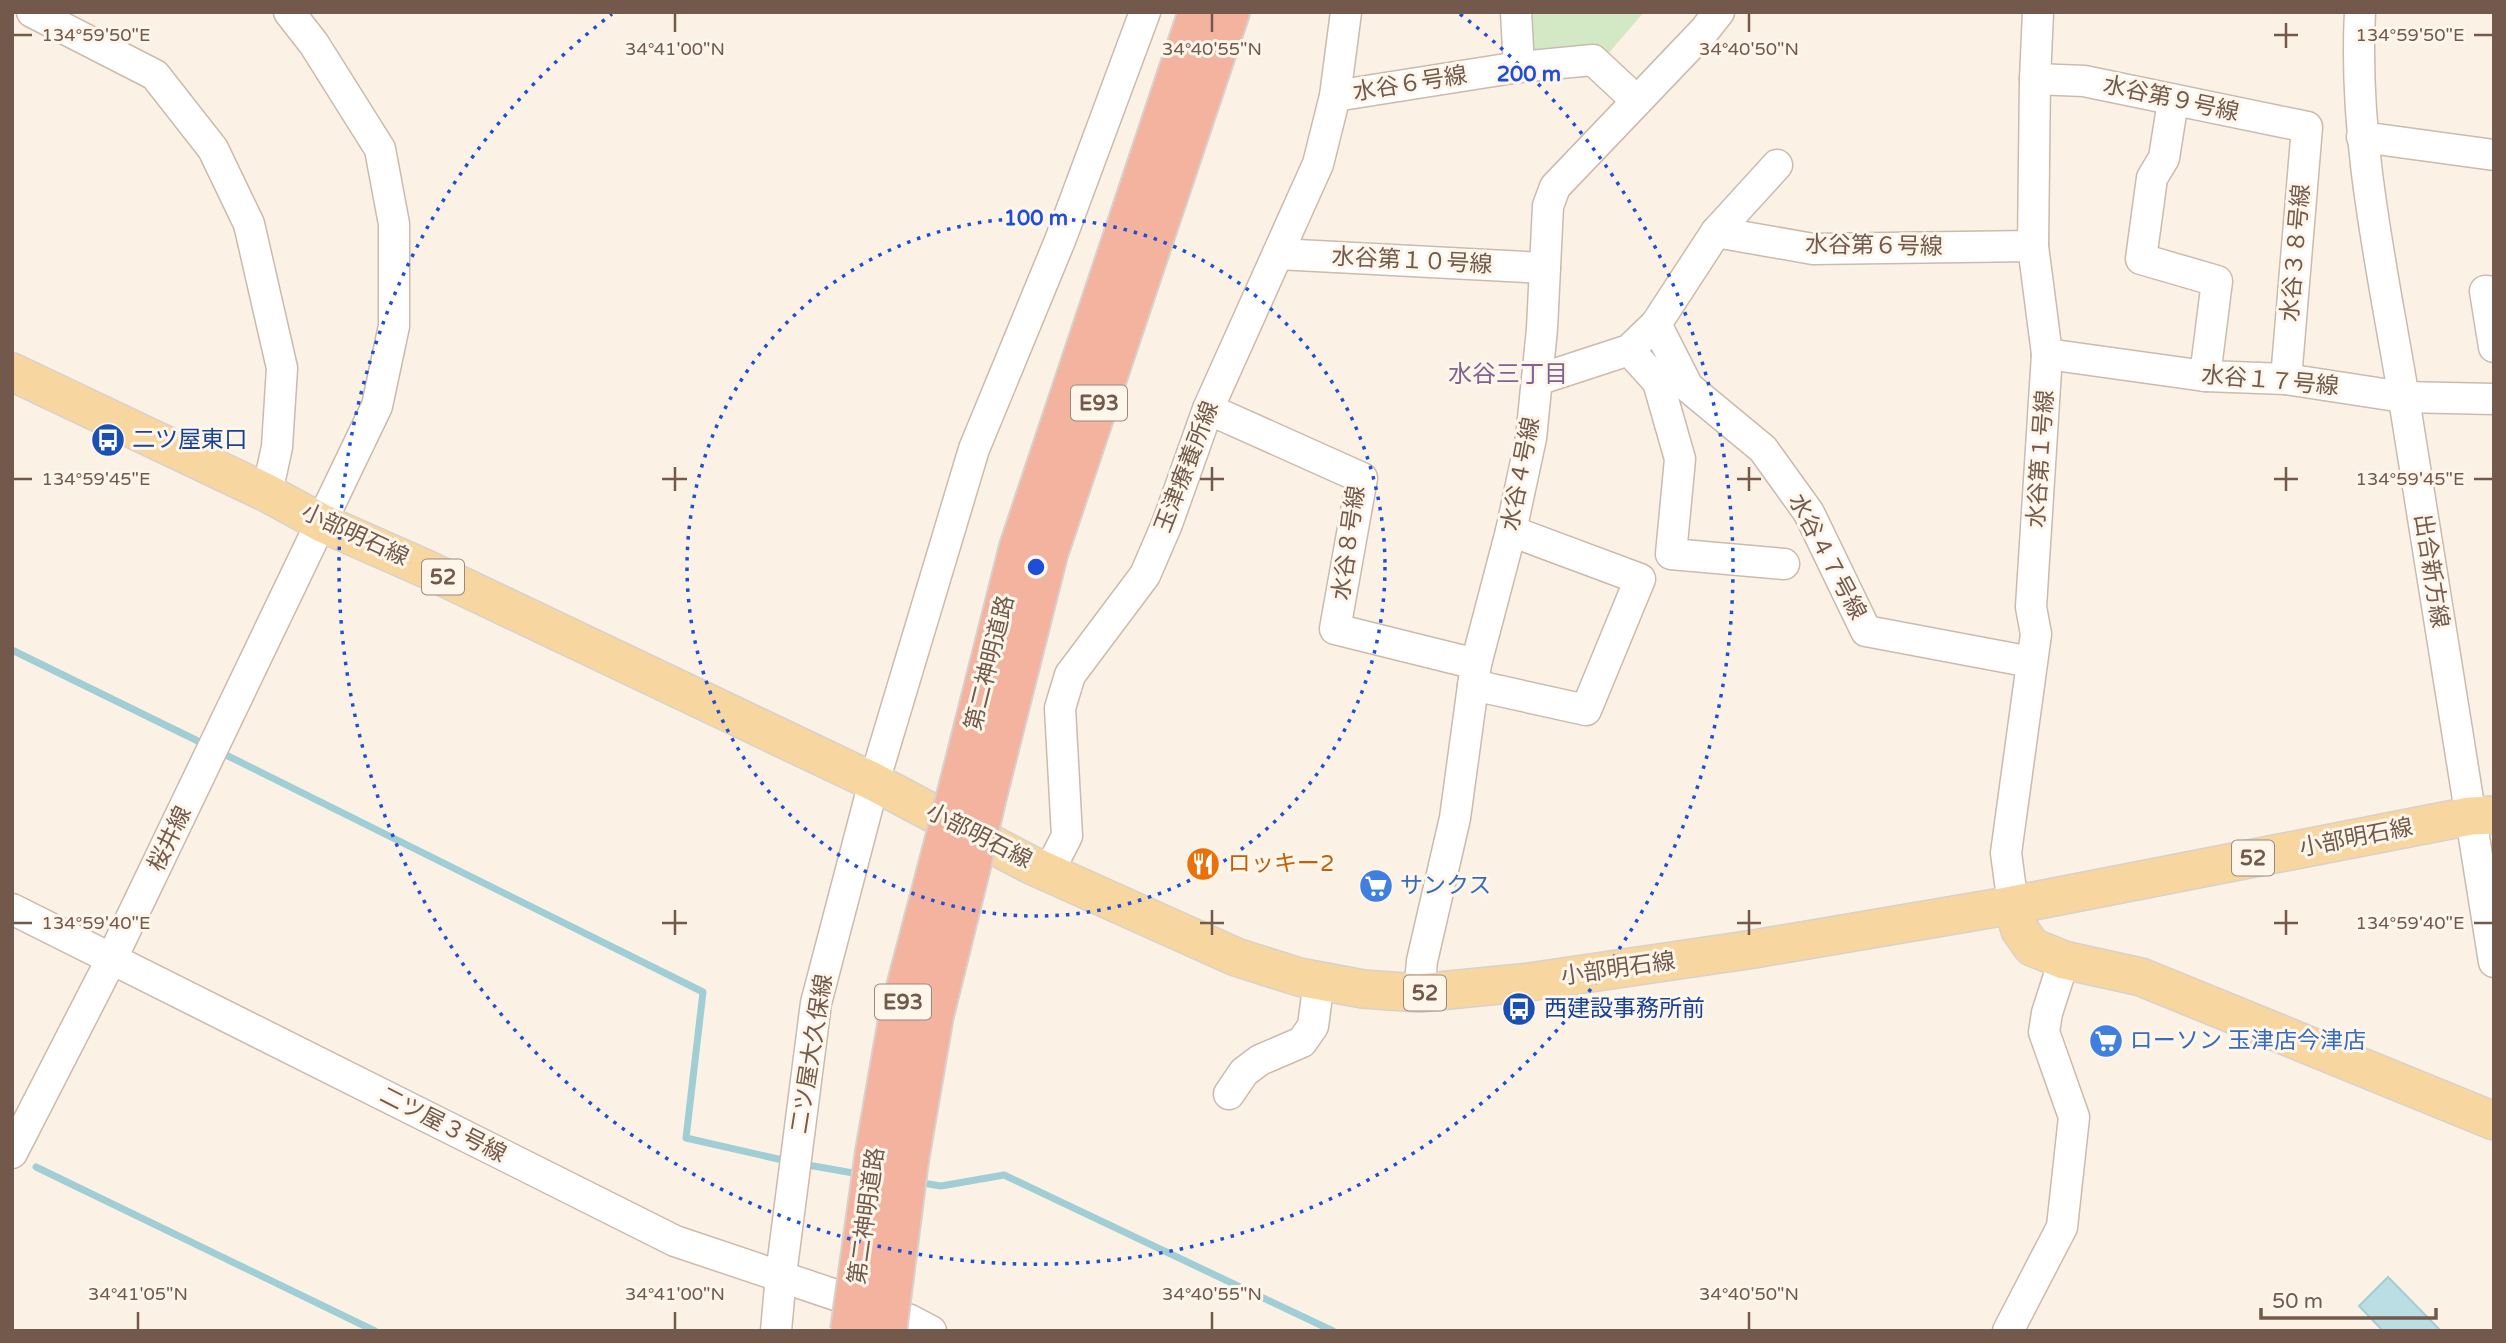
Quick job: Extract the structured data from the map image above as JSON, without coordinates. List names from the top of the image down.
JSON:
{
  "streets": {
    "highway": ["E93", "第二神明道路"],
    "main road": ["小部明石線", "52"],
    "street": [
      "水谷６号線",
      "水谷第９号線",
      "水谷第６号線",
      "水谷３８号線",
      "水谷第１０号線",
      "水谷１７号線",
      "水谷第１号線",
      "玉津療養所線",
      "水谷４号線",
      "水谷８号線",
      "水谷４７号線",
      "出合新方線",
      "桜井線",
      "二ツ屋大久保線",
      "二ツ屋３号線"
    ]
  },
  "crossings": [
    ["水谷６号線", "玉津療養所線"],
    ["水谷６号線", "水谷４号線"],
    ["水谷第９号線", "水谷３８号線"],
    ["水谷第９号線", "水谷第１号線"],
    ["水谷第６号線", "水谷第１号線"],
    ["水谷３８号線", "水谷１７号線"],
    ["水谷第１０号線", "玉津療養所線"],
    ["水谷第１０号線", "水谷４号線"],
    ["水谷１７号線", "水谷第１号線"],
    ["水谷１７号線", "出合新方線"],
    ["水谷第１号線", "小部明石線"],
    ["水谷第１号線", "水谷４７号線"],
    ["玉津療養所線", "小部明石線"],
    ["玉津療養所線", "水谷８号線"],
    ["水谷４号線", "小部明石線"],
    ["水谷４号線", "水谷８号線"],
    ["小部明石線", "出合新方線"],
    ["小部明石線", "桜井線"],
    ["小部明石線", "二ツ屋大久保線"],
    ["桜井線", "二ツ屋３号線"],
    ["二ツ屋大久保線", "二ツ屋３号線"]
  ],
  "districts": ["水谷三丁目"],
  "places": {
    "bus stop": ["二ツ屋東口", "西建設事務所前"],
    "restaurant": ["ロッキー2"],
    "supermarket": ["サンクス", "ローソン 玉津店今津店"]
  },
  "scale_bar": "50 m",
  "coordinates": [
    "134°59'50\"E",
    "34°41'00\"N",
    "34°40'55\"N",
    "34°40'50\"N",
    "134°59'45\"E",
    "134°59'40\"E",
    "34°41'05\"N"
  ],
  "rings": ["200 m", "100 m"]
}
